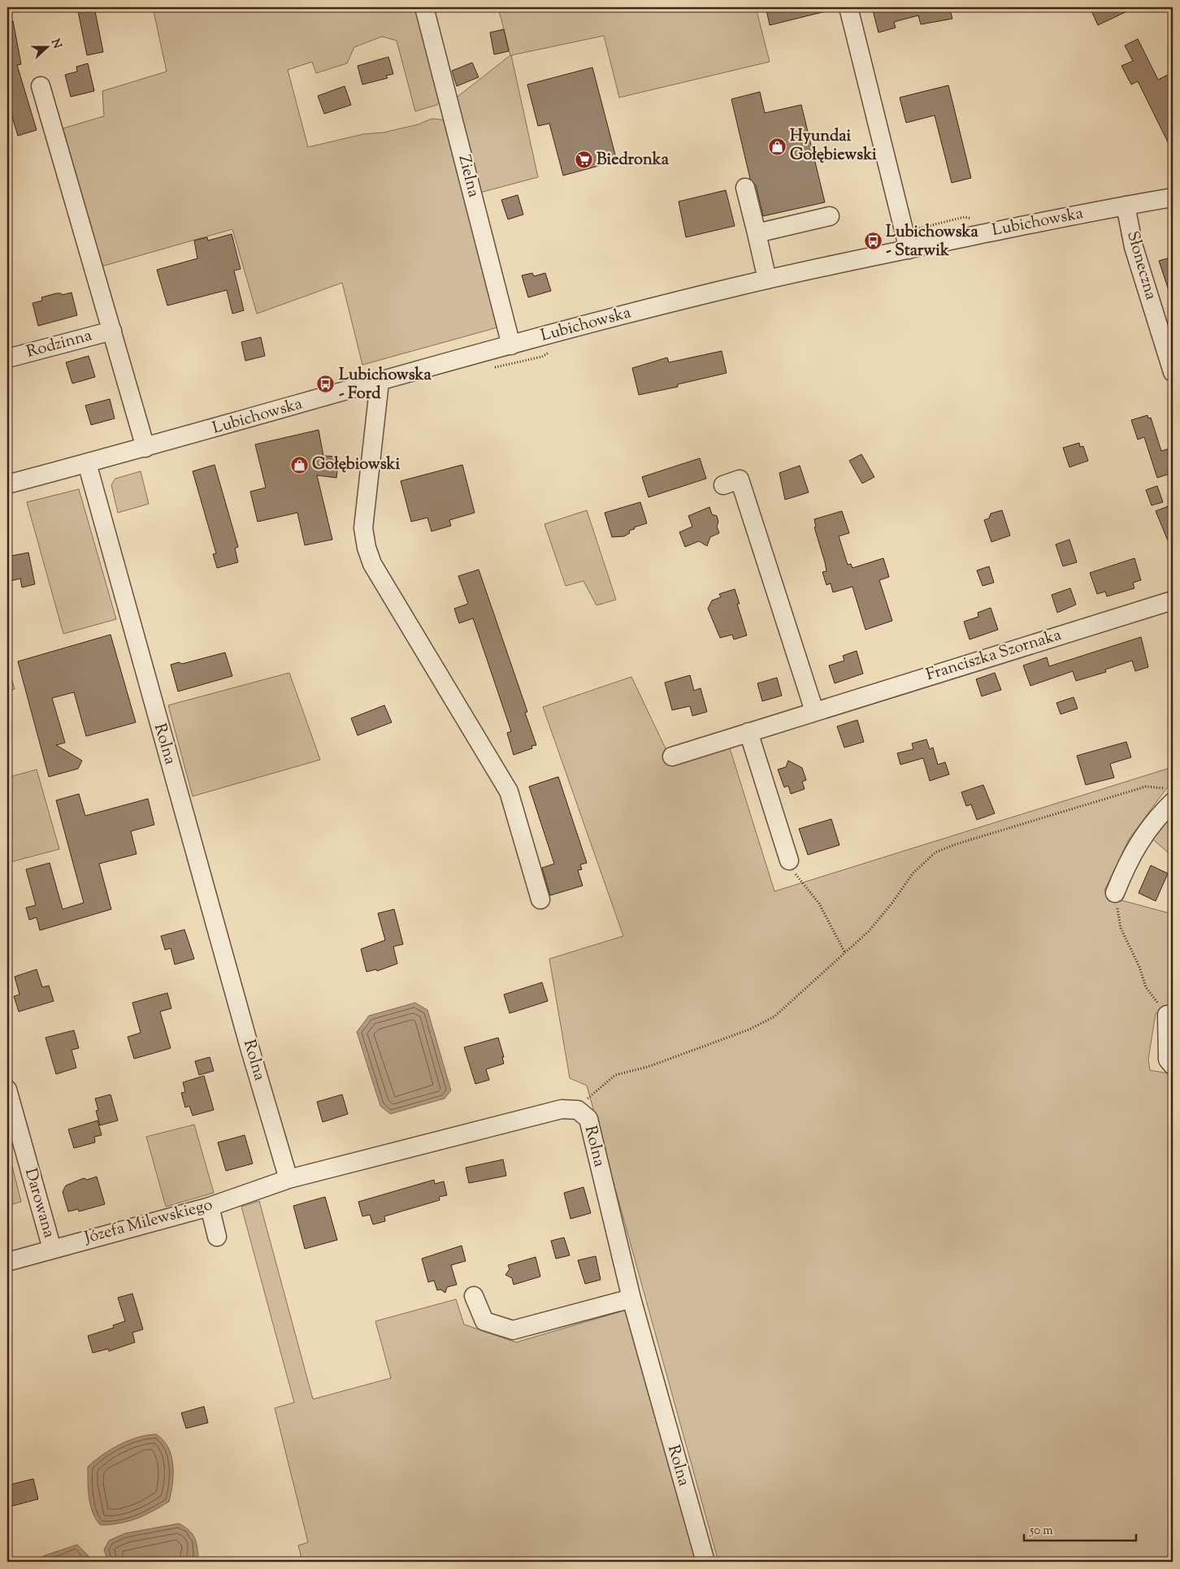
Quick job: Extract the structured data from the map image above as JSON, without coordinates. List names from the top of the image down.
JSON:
{
  "streets": {
    "street": [
      "Zielna",
      "Lubichowska",
      "Słoneczna",
      "Rodzinna",
      "Franciszka Szornaka",
      "Rolna",
      "Darowana",
      "Józefa Milewskiego"
    ]
  },
  "crossings": [
    ["Zielna", "Lubichowska"],
    ["Lubichowska", "Słoneczna"],
    ["Lubichowska", "Rolna"],
    ["Rolna", "Józefa Milewskiego"],
    ["Darowana", "Józefa Milewskiego"]
  ],
  "places": {
    "shop": ["Hyundai Gołębiewski", "Gołębiowski"],
    "supermarket": ["Biedronka"],
    "bus stop": ["Lubichowska - Starwik", "Lubichowska - Ford"]
  },
  "scale_bar": "50 m",
  "north": "right"
}
